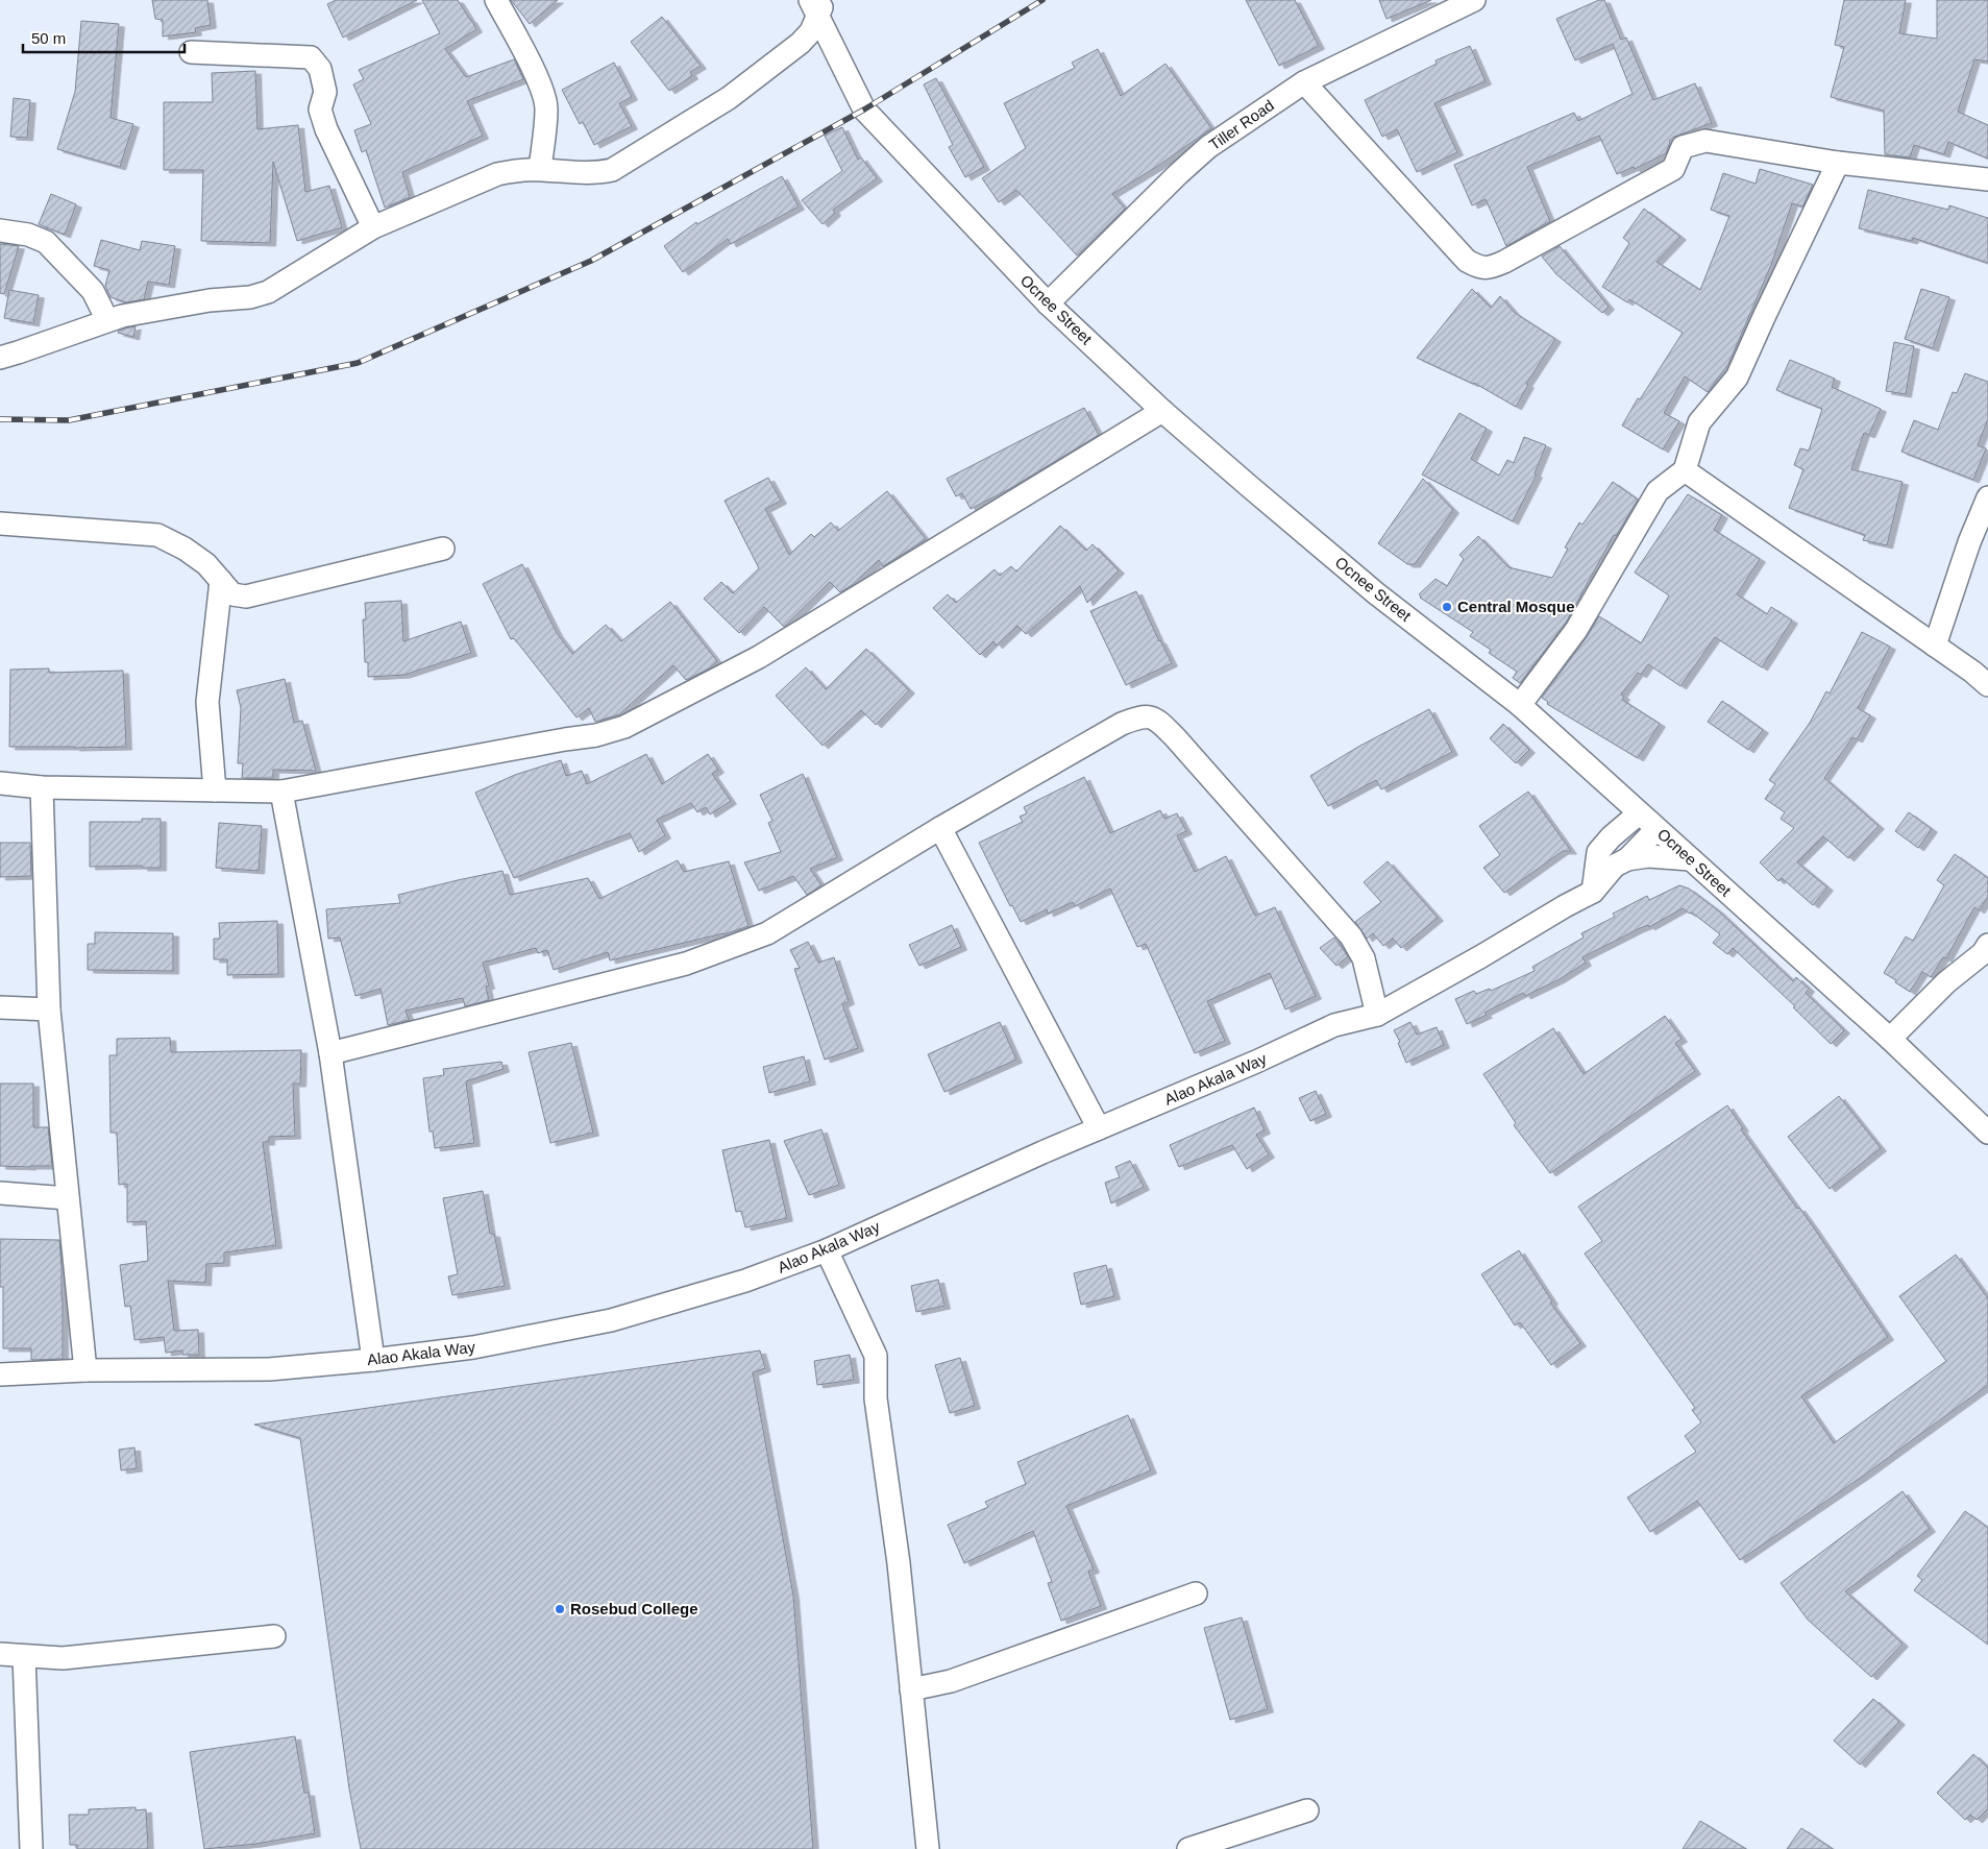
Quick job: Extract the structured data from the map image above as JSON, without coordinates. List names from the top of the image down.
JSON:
{
  "streets": {
    "street": ["Tiller Road", "Ocnee Street", "Alao Akala Way"]
  },
  "crossings": [
    ["Tiller Road", "Ocnee Street"],
    ["Ocnee Street", "Alao Akala Way"]
  ],
  "places": ["Central Mosque", "Rosebud College"],
  "scale_bar": "50 m"
}
